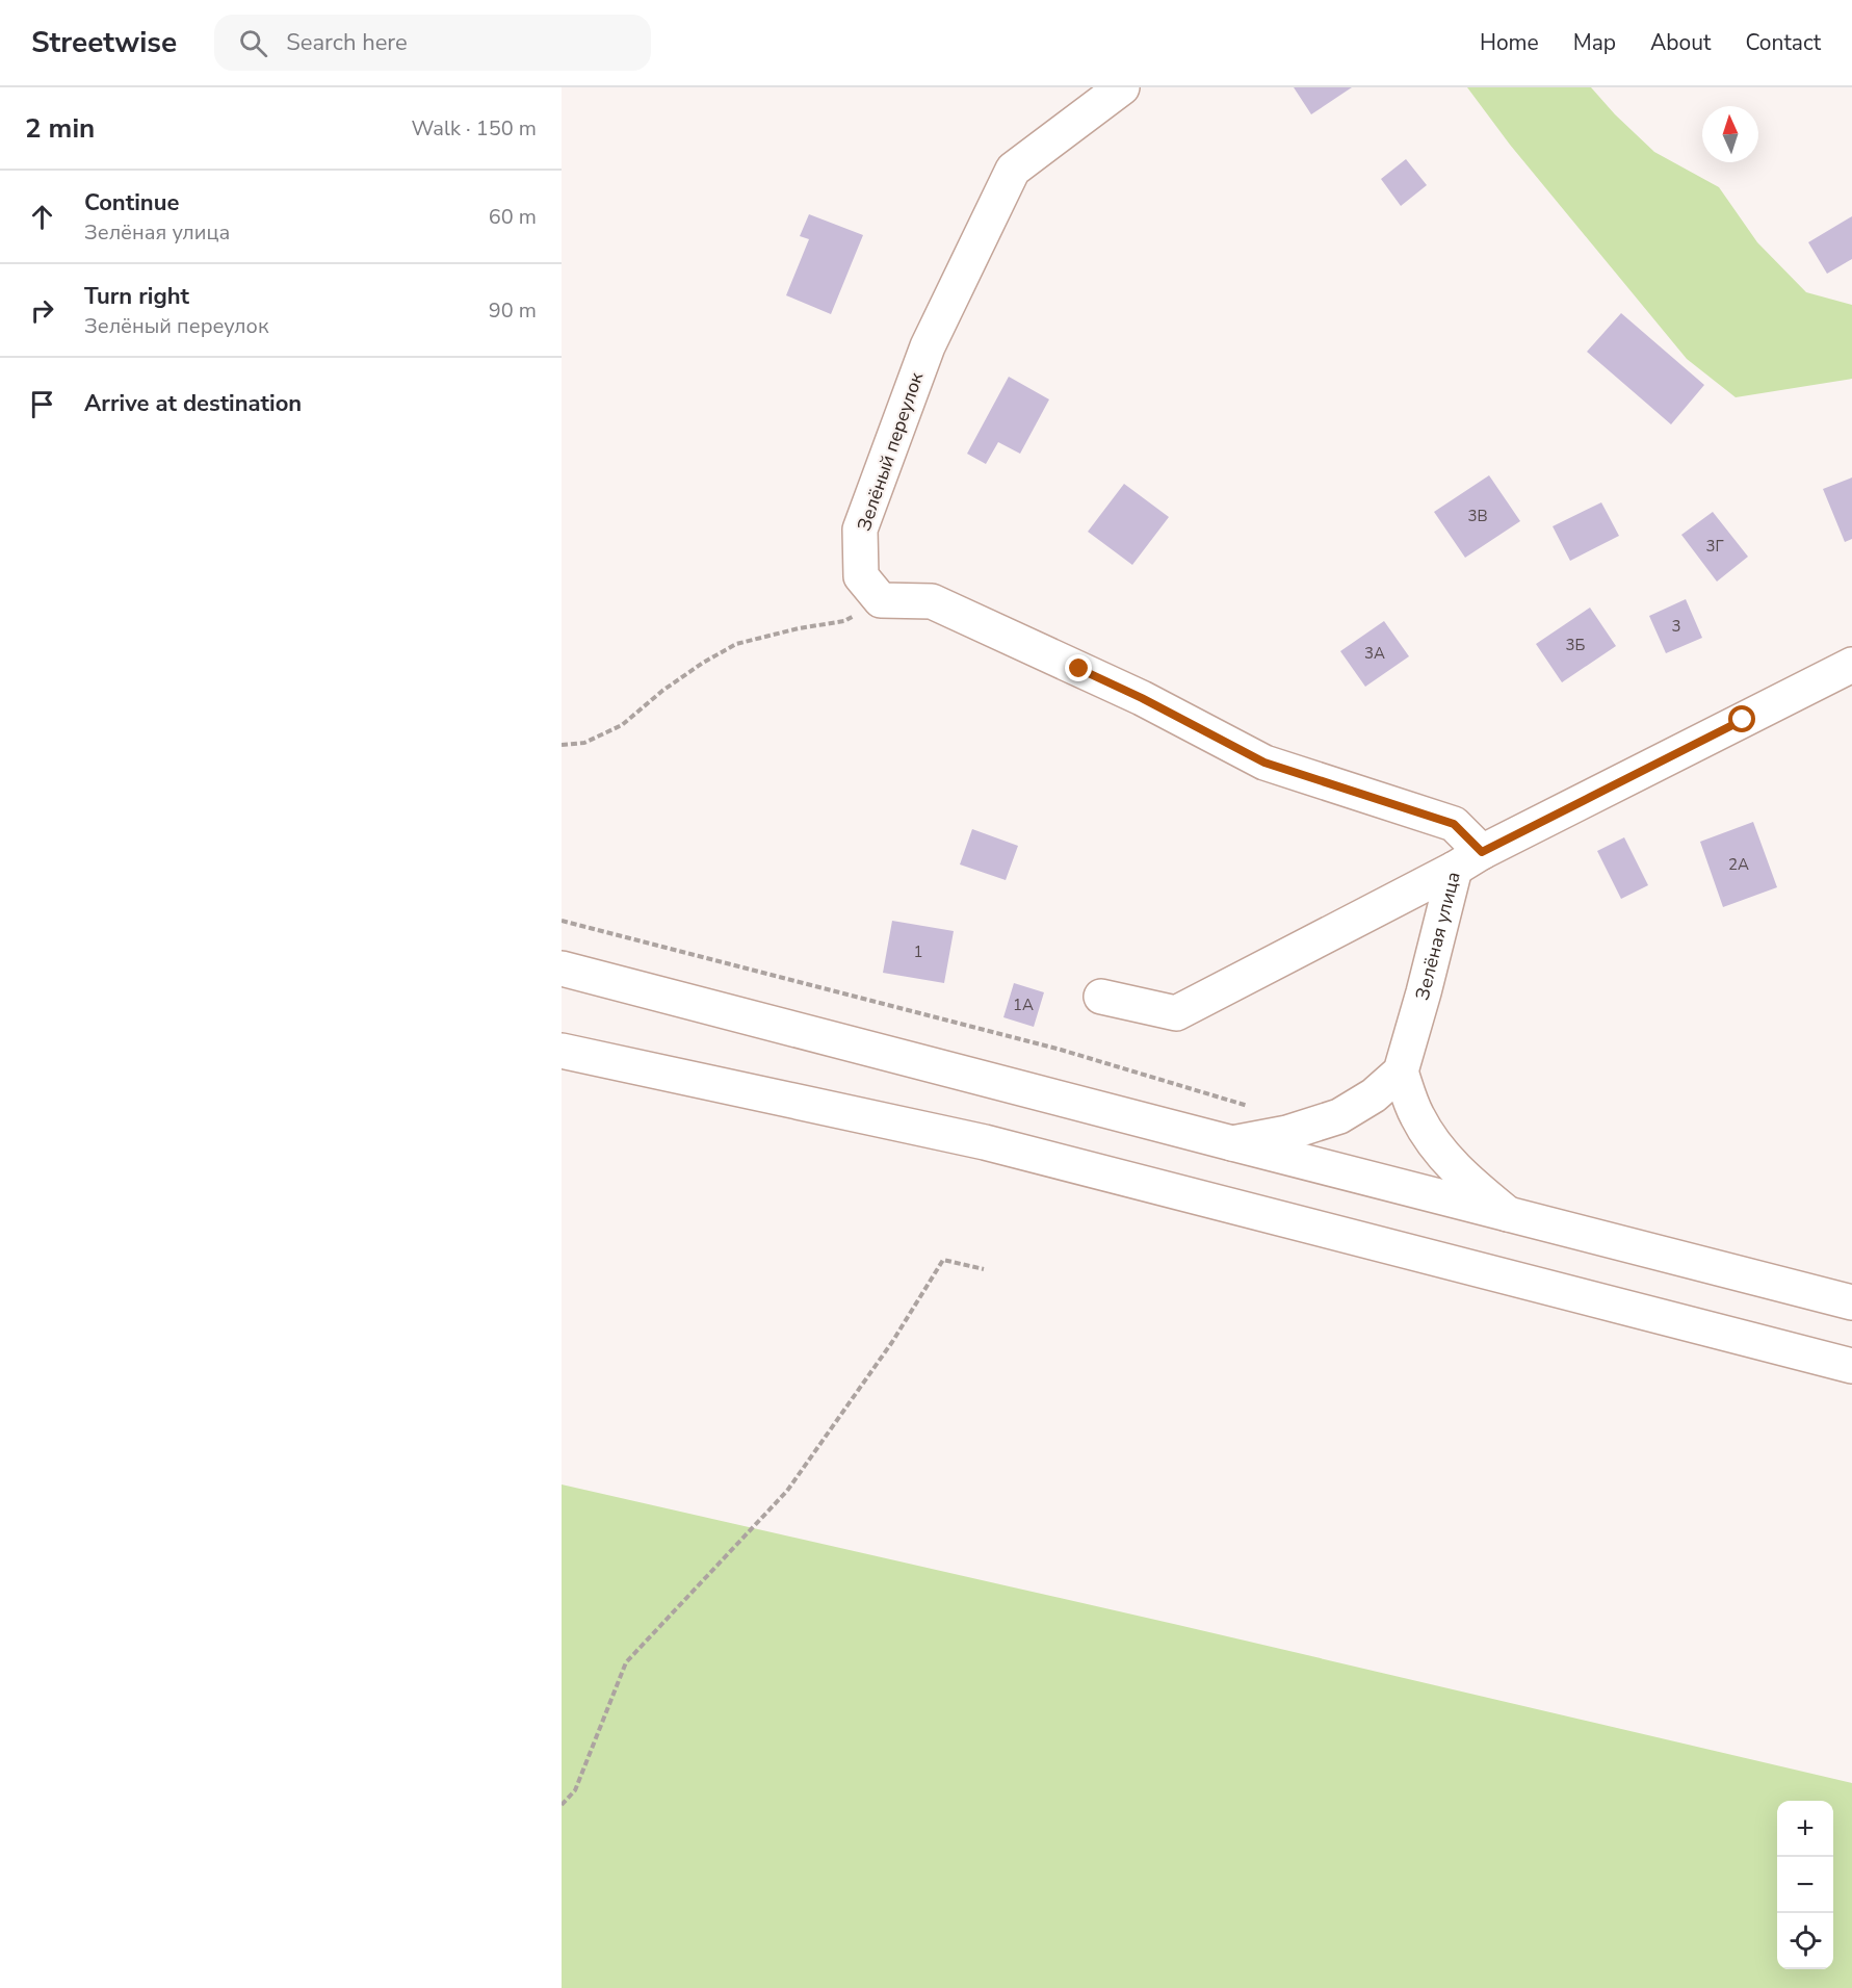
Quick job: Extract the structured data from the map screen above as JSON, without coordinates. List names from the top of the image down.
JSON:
{
  "streets": {
    "main road": ["Зелёный переулок", "Зелёная улица"]
  },
  "house_numbers": [
    "3В",
    "3Г",
    "3",
    "3Б",
    "3А",
    "2А",
    "1",
    "1А"
  ],
  "north": "top",
  "page": {
    "header": "Streetwise",
    "search": "Search here",
    "nav": [
      "Home",
      "Map",
      "About",
      "Contact"
    ],
    "heading": ["2 min", "Walk · 150 m"],
    "list": [
      ["Continue", "Зелёная улица", "60 m"],
      ["Turn right", "Зелёный переулок", "90 m"],
      "Arrive at destination"
    ],
    "map_buttons": ["+", "−"]
  }
}
